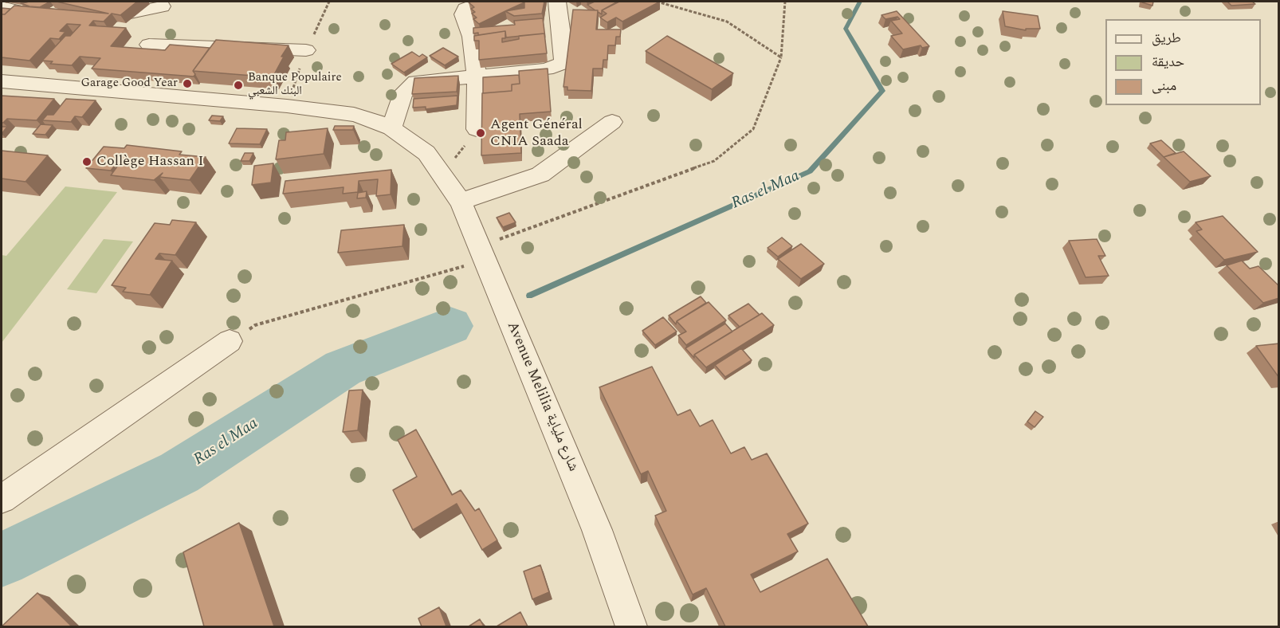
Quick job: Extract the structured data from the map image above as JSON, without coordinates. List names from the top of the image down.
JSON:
{
  "streets": {
    "street": ["Avenue Melilia شارع ملياية"]
  },
  "water": ["Ras el Maa"],
  "places": [
    "Garage Good Year",
    "Banque Populaire البنك الشعبي",
    "Agent Général CNIA Saada",
    "Collège Hassan I"
  ],
  "legend": ["طريق", "حديقة", "مبنى"]
}
